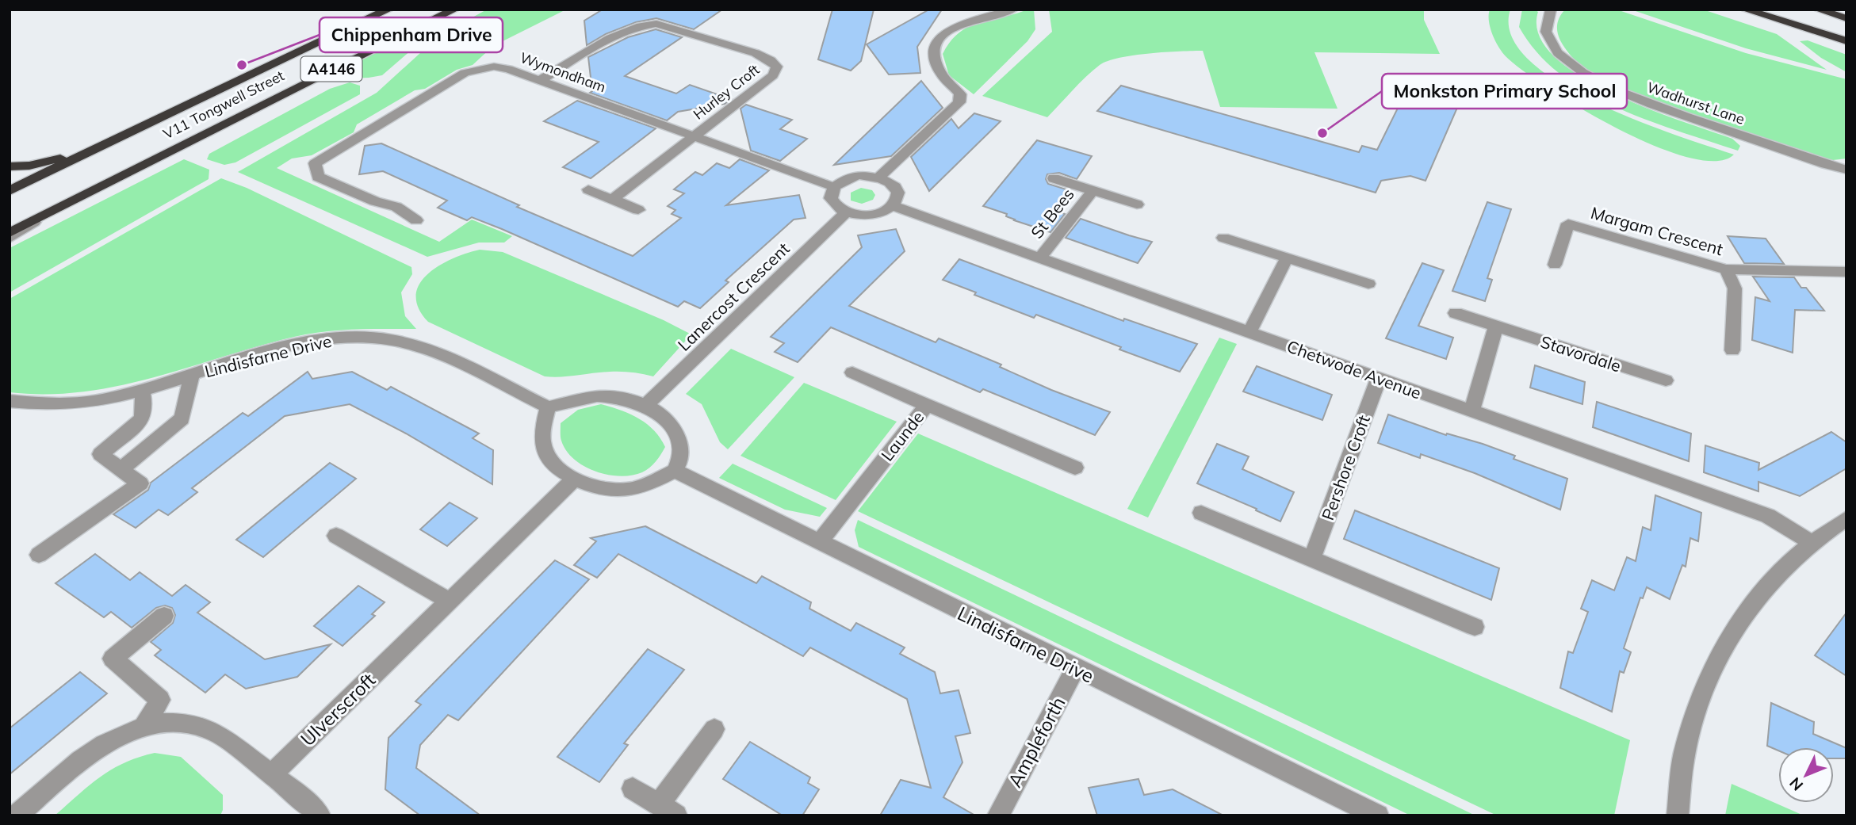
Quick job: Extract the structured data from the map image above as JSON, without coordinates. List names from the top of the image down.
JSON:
{
  "streets": {
    "highway": ["A4146", "V11 Tongwell Street"],
    "street": [
      "Wymondham",
      "Hurley Croft",
      "Wadhurst Lane",
      "St Bees",
      "Margam Crescent",
      "Lanercost Crescent",
      "Stavordale",
      "Lindisfarne Drive",
      "Chetwode Avenue",
      "Launde",
      "Pershore Croft",
      "Ulverscroft",
      "Ampleforth"
    ]
  },
  "crossings": [
    ["Wymondham", "Hurley Croft"],
    ["Wymondham", "Lanercost Crescent"],
    ["Wymondham", "Chetwode Avenue"],
    ["St Bees", "Chetwode Avenue"],
    ["Lanercost Crescent", "Lindisfarne Drive"],
    ["Lanercost Crescent", "Chetwode Avenue"],
    ["Lanercost Crescent", "Ulverscroft"],
    ["Lindisfarne Drive", "Launde"],
    ["Lindisfarne Drive", "Ulverscroft"],
    ["Lindisfarne Drive", "Ampleforth"],
    ["Chetwode Avenue", "Pershore Croft"]
  ],
  "places": ["Chippenham Drive", "Monkston Primary School"],
  "north": "bottom left"
}
